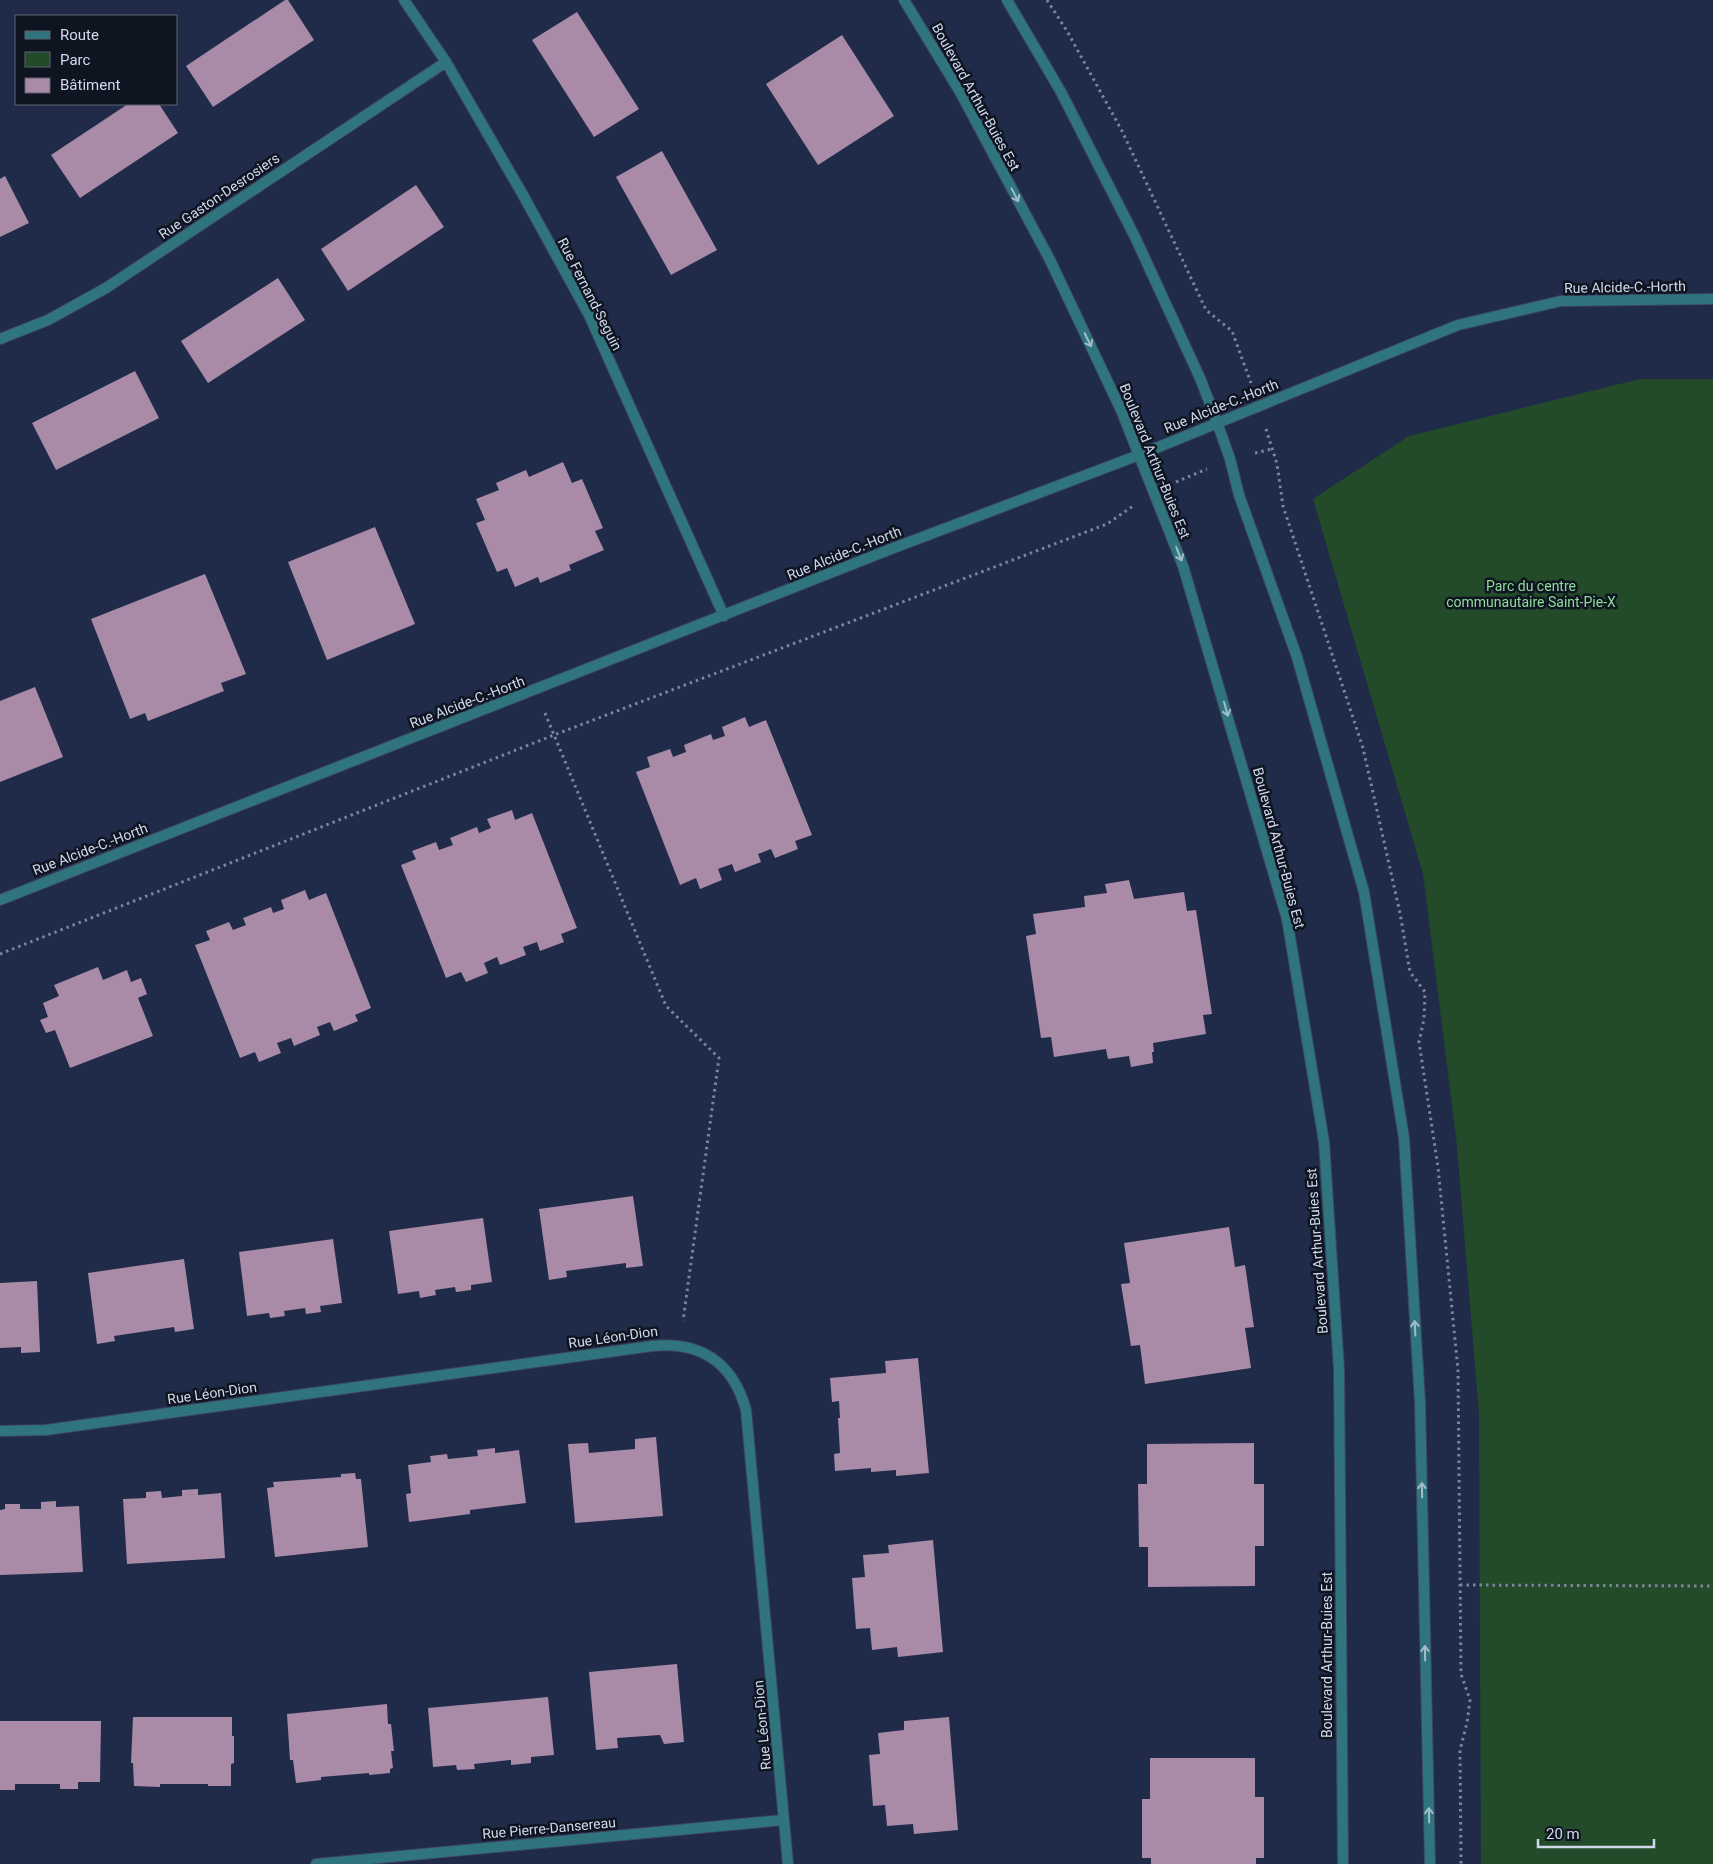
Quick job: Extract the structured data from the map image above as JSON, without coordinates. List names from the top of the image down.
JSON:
{
  "streets": {
    "street": [
      "Boulevard Arthur-Buies Est",
      "Rue Gaston-Desrosiers",
      "Rue Alcide-C.-Horth",
      "Rue Fernand-Seguin",
      "Rue Léon-Dion",
      "Rue Pierre-Dansereau"
    ]
  },
  "crossings": [
    ["Boulevard Arthur-Buies Est", "Rue Alcide-C.-Horth"],
    ["Rue Gaston-Desrosiers", "Rue Fernand-Seguin"],
    ["Rue Alcide-C.-Horth", "Rue Fernand-Seguin"],
    ["Rue Léon-Dion", "Rue Pierre-Dansereau"]
  ],
  "parks": ["Parc du centre communautaire Saint-Pie-X"],
  "legend": ["Route", "Parc", "Bâtiment"],
  "scale_bar": "20 m"
}
